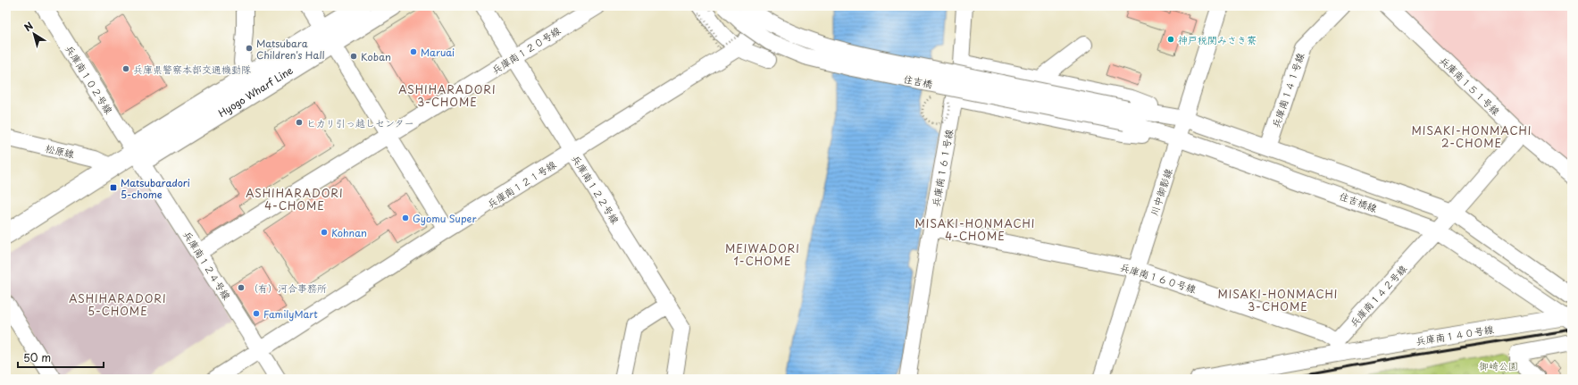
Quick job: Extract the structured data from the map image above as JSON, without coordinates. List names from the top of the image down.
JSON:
{
  "streets": {
    "main road": ["Hyogo Wharf Line"],
    "street": [
      "兵庫南１２０号線",
      "兵庫南１０２号線",
      "住吉橋",
      "兵庫南１５１号線",
      "兵庫南１４１号線",
      "松原線",
      "兵庫南１６１号線",
      "兵庫南１２１号線",
      "兵庫南１２２号線",
      "川中御影線",
      "住吉橋線",
      "兵庫南１２４号線",
      "兵庫南１６０号線",
      "兵庫南１４２号線",
      "兵庫南１４０号線"
    ]
  },
  "crossings": [
    ["兵庫南１２０号線", "兵庫南１２２号線"],
    ["兵庫南１２０号線", "兵庫南１２４号線"],
    ["兵庫南１０２号線", "Hyogo Wharf Line"],
    ["兵庫南１０２号線", "兵庫南１２４号線"],
    ["住吉橋", "住吉橋線"],
    ["兵庫南１５１号線", "兵庫南１４２号線"],
    ["Hyogo Wharf Line", "兵庫南１２４号線"],
    ["兵庫南１６１号線", "兵庫南１６０号線"],
    ["兵庫南１２１号線", "兵庫南１２２号線"],
    ["兵庫南１２１号線", "兵庫南１２４号線"],
    ["川中御影線", "住吉橋線"],
    ["川中御影線", "兵庫南１６０号線"],
    ["住吉橋線", "兵庫南１４２号線"],
    ["住吉橋線", "兵庫南１４０号線"],
    ["兵庫南１６０号線", "兵庫南１４２号線"],
    ["兵庫南１６０号線", "兵庫南１４０号線"],
    ["兵庫南１４２号線", "兵庫南１４０号線"]
  ],
  "districts": [
    "ASHIHARADORI 3-CHOME",
    "MISAKI-HONMACHI 2-CHOME",
    "ASHIHARADORI 4-CHOME",
    "MISAKI-HONMACHI 4-CHOME",
    "MEIWADORI 1-CHOME",
    "MISAKI-HONMACHI 3-CHOME",
    "ASHIHARADORI 5-CHOME"
  ],
  "parks": ["御崎公園"],
  "places": {
    "other": [
      "神戸税関みさき寮",
      "Matsubara Children's Hall",
      "Maruai",
      "Koban",
      "兵庫県警察本部交通機動隊",
      "ヒカリ引っ越しセンター",
      "Gyomu Super",
      "Kohnan",
      "（有）河合事務所",
      "FamilyMart"
    ],
    "transit": ["Matsubaradori 5-chome"]
  },
  "scale_bar": "50 m",
  "north": "top left"
}
